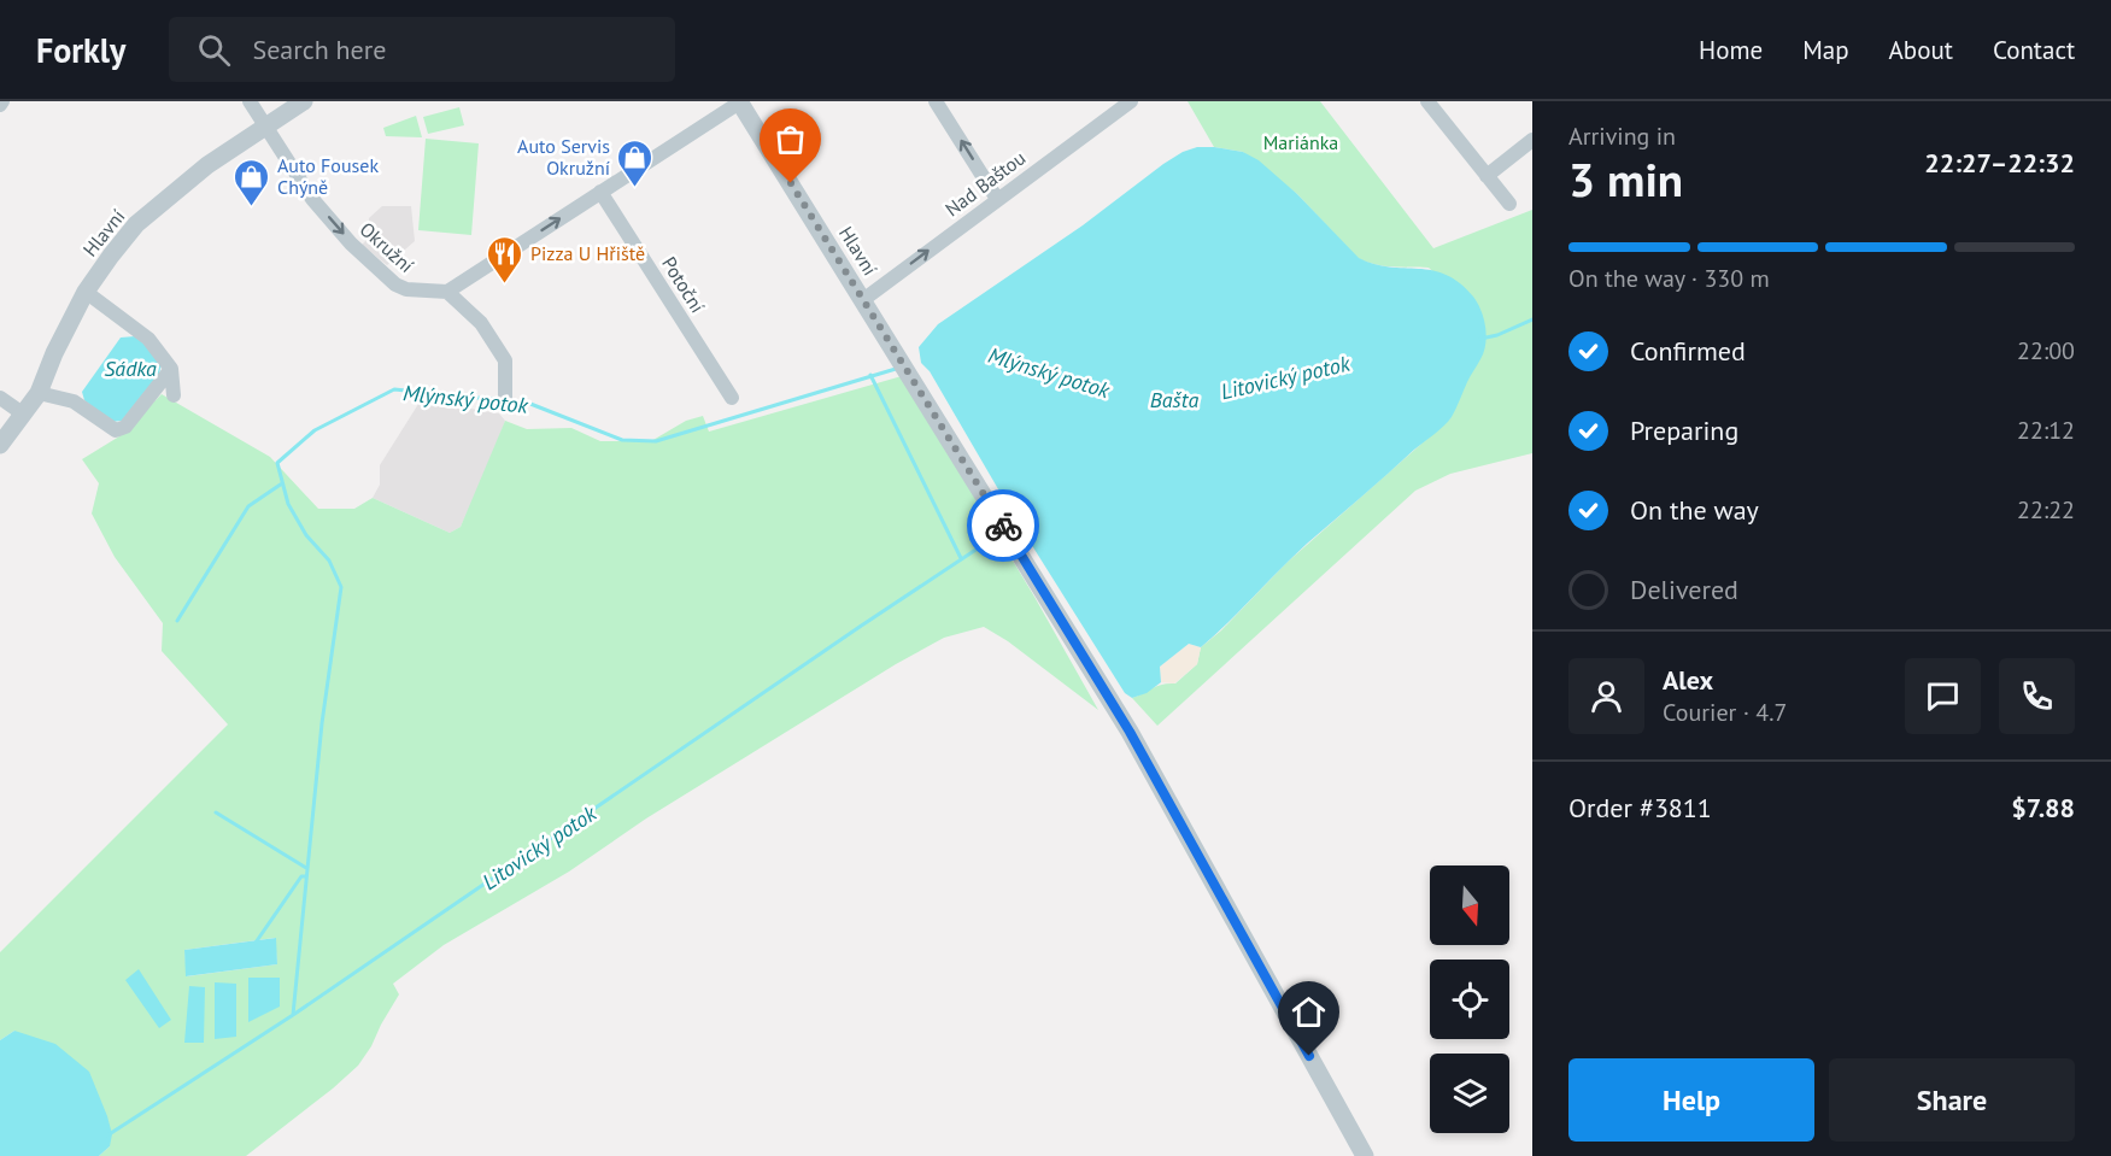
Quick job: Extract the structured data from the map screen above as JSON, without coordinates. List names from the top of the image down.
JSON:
{
  "streets": {
    "street": [
      "Nad Baštou",
      "Hlavní",
      "Okružní",
      "Potoční"
    ]
  },
  "crossings": [
    ["Nad Baštou", "Hlavní"],
    ["Hlavní", "Okružní"]
  ],
  "one_way": ["Nad Baštou", "Okružní"],
  "water": [
    "Sádka",
    "Mlýnský potok",
    "Litovický potok",
    "Bašta"
  ],
  "parks": ["Mariánka"],
  "places": {
    "shop": ["Auto Servis Okružní", "Auto Fousek Chýně"],
    "restaurant": ["Pizza U Hřiště"]
  },
  "north": "bottom",
  "page": {
    "header": "Forkly",
    "search": "Search here",
    "nav": [
      "Home",
      "Map",
      "About",
      "Contact"
    ],
    "heading": ["3 min", "Arriving in", "22:27–22:32"],
    "panel": [
      "Alex",
      "Courier · 4.7",
      "Order #3811",
      "$7.88"
    ],
    "bar": "On the way · 330 m",
    "list": [
      ["Confirmed", "22:00"],
      ["Preparing", "22:12"],
      ["On the way", "22:22"],
      "Delivered"
    ],
    "buttons": ["Help", "Share"]
  }
}
